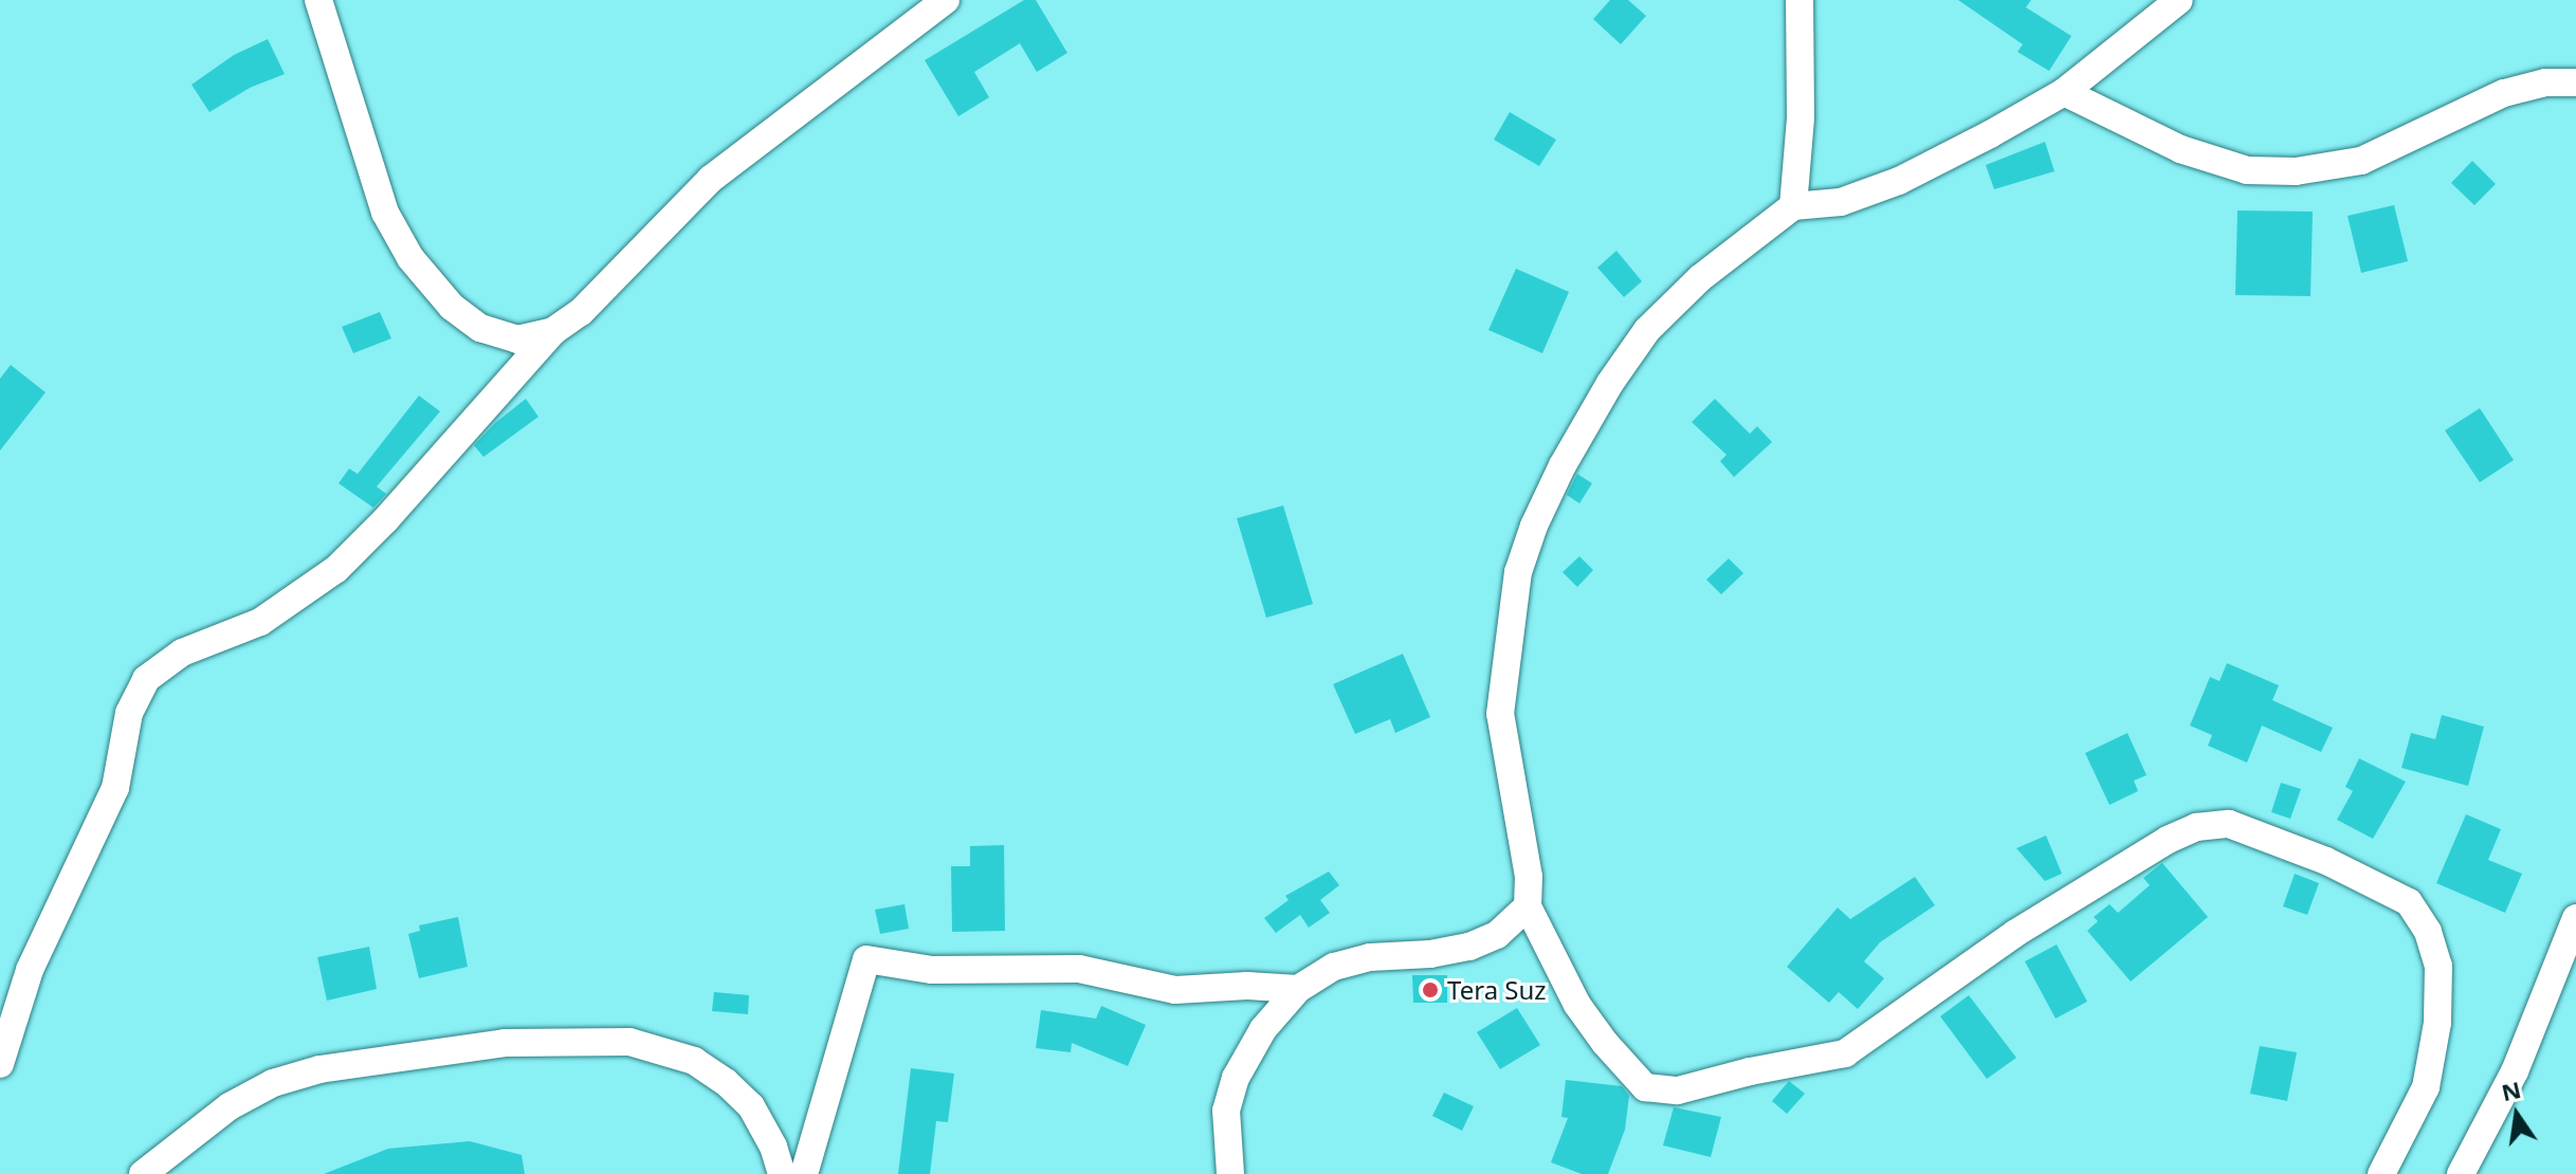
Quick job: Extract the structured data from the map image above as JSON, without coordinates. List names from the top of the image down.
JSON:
{
  "places": ["Tera Suz"],
  "north": "top"
}
